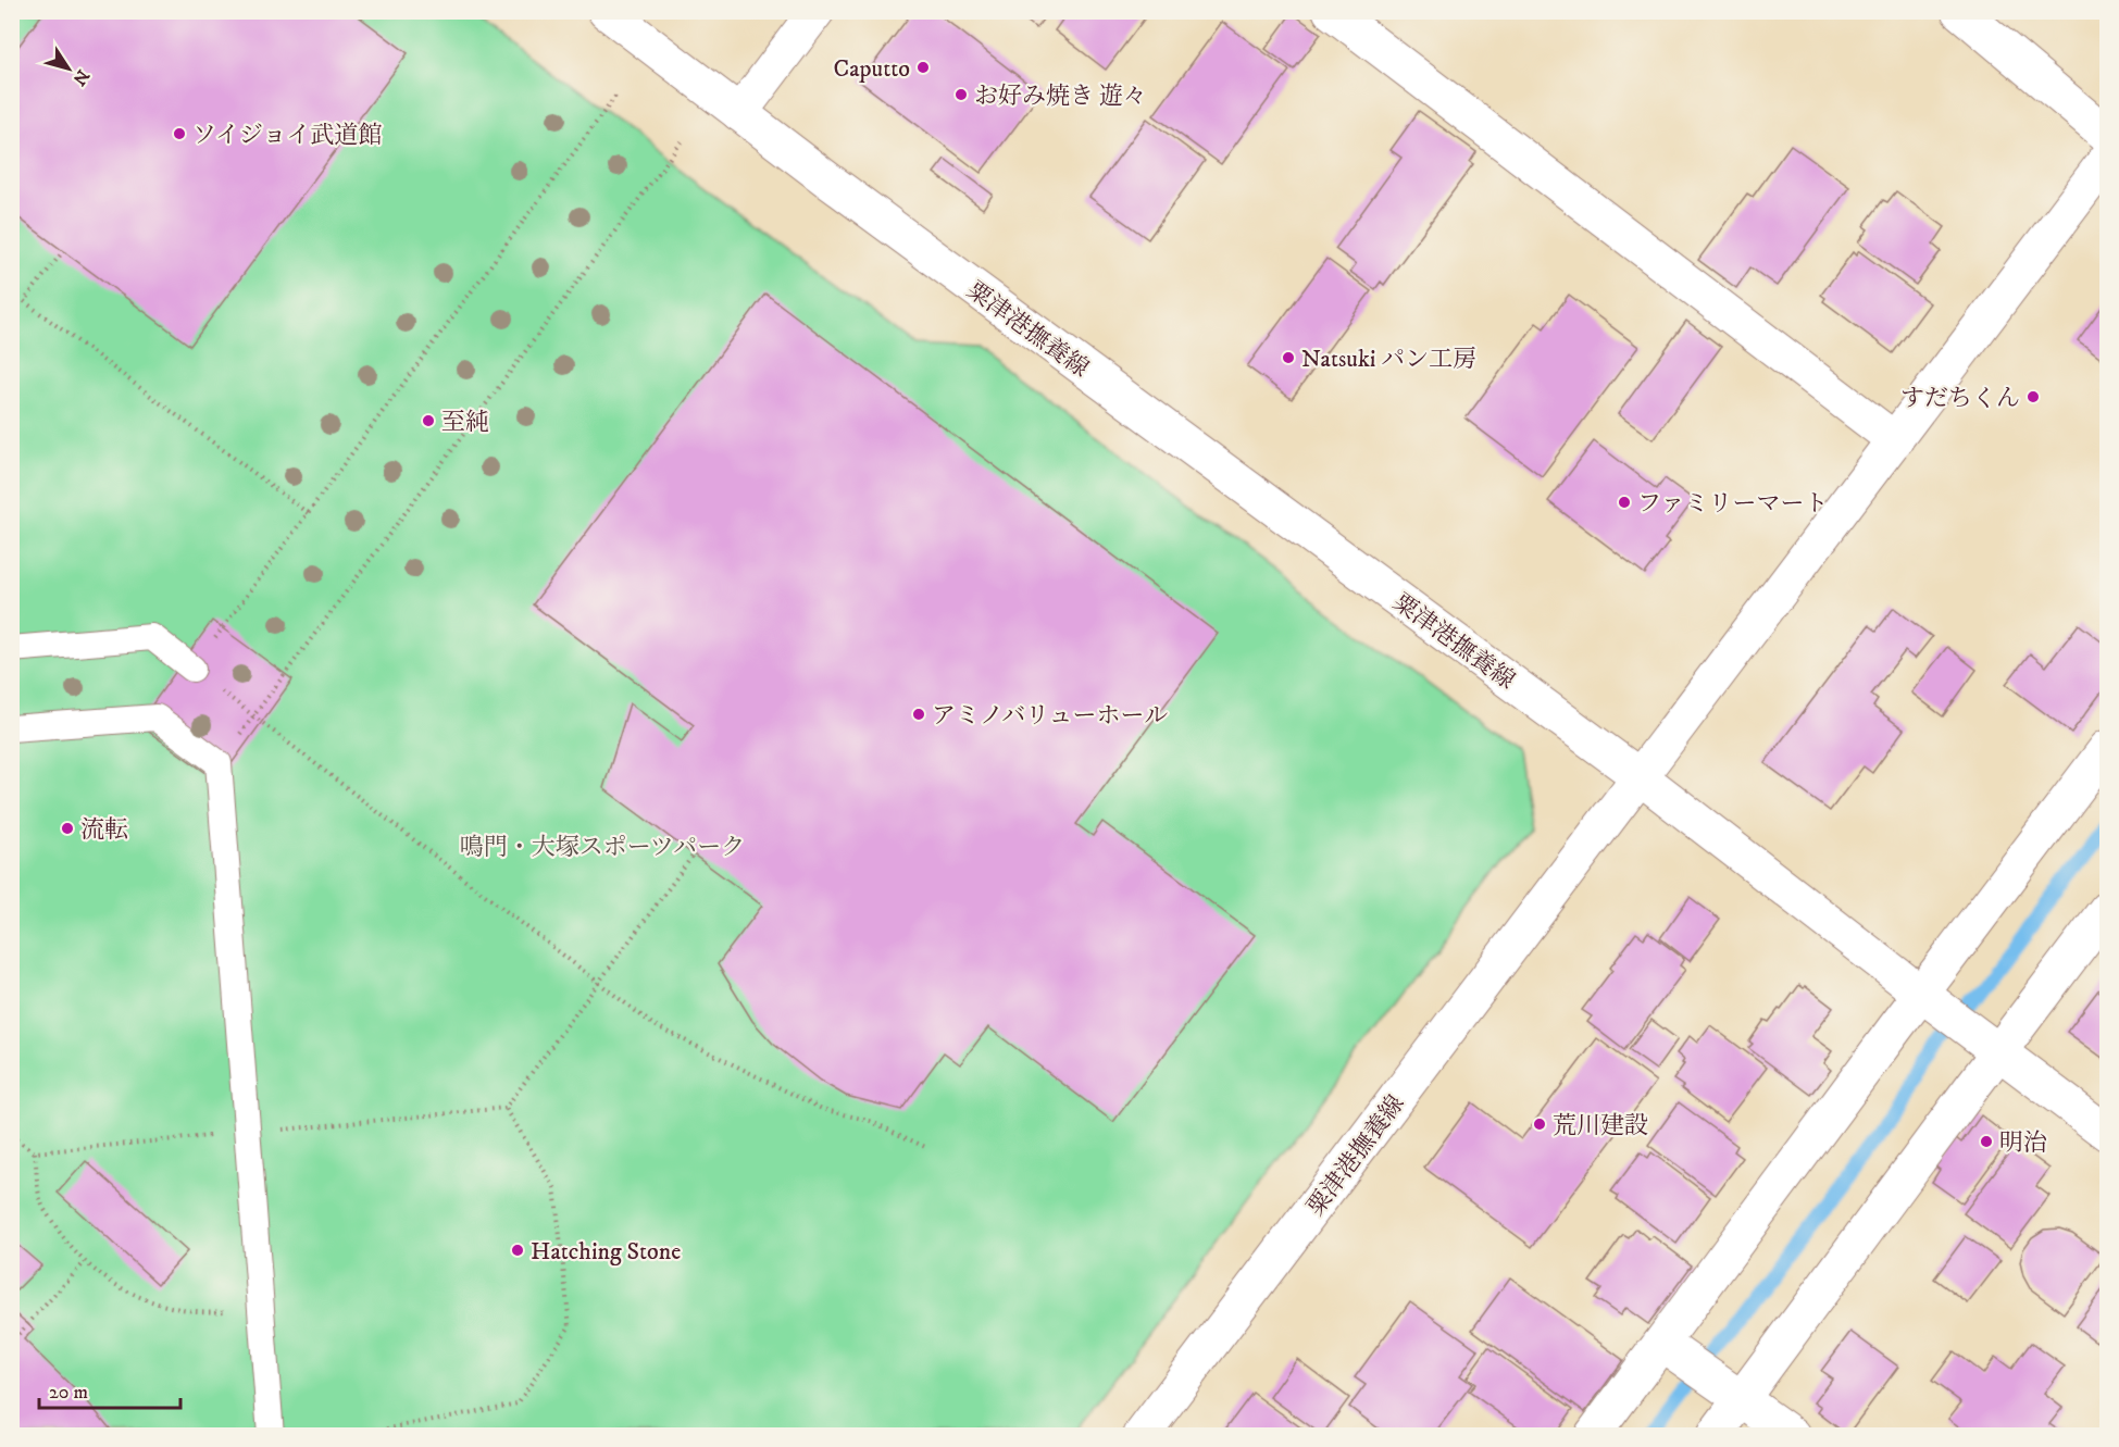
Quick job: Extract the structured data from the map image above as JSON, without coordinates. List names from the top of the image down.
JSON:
{
  "streets": {
    "street": ["粟津港撫養線"]
  },
  "parks": ["鳴門・大塚スポーツパーク"],
  "places": [
    "Caputto",
    "お好み焼き 遊々",
    "ソイジョイ武道館",
    "Natsuki パン工房",
    "すだちくん",
    "至純",
    "ファミリーマート",
    "アミノバリューホール",
    "流転",
    "荒川建設",
    "明治",
    "Hatching Stone"
  ],
  "scale_bar": "20 m",
  "north": "bottom right"
}
